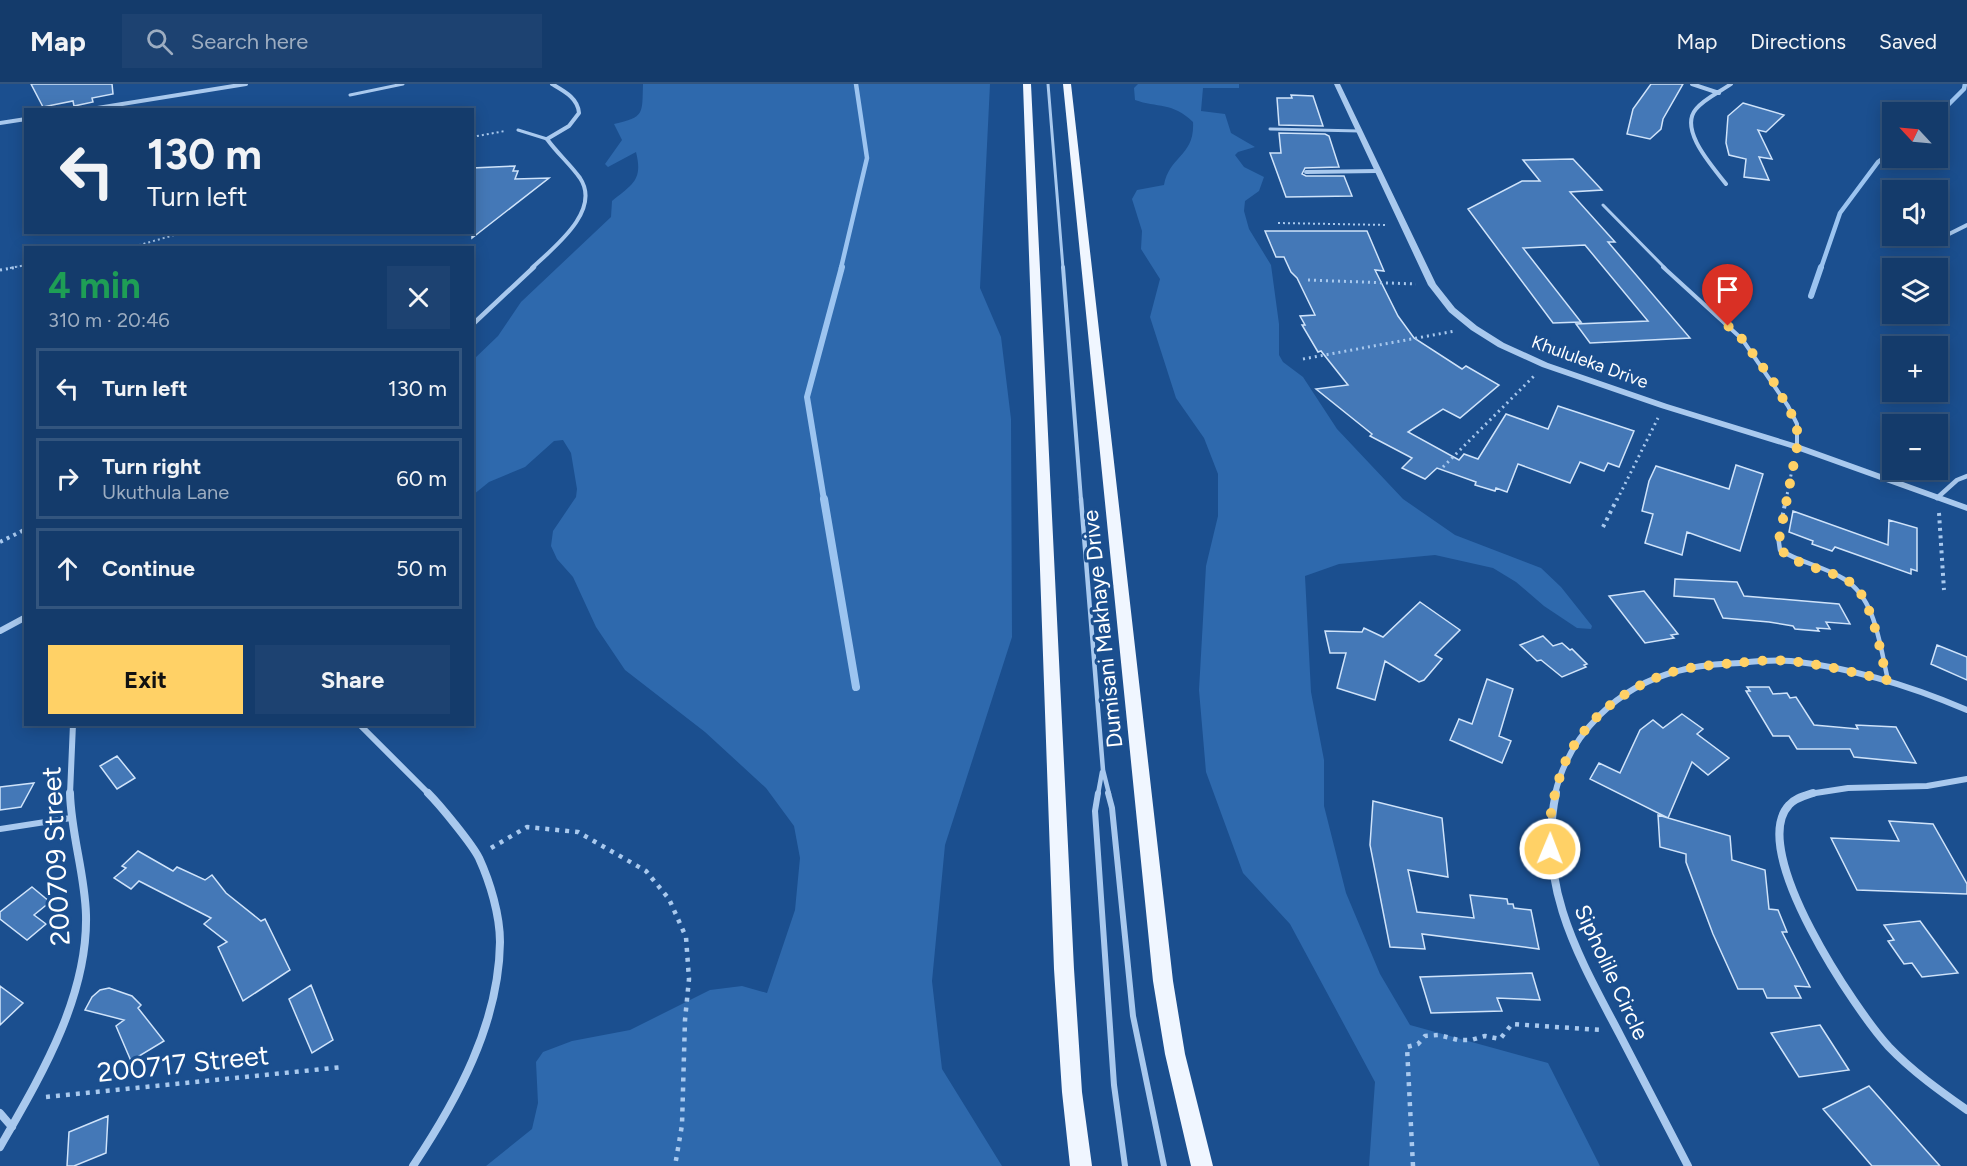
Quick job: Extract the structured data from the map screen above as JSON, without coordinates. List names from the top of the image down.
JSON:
{
  "streets": {
    "main road": ["Dumisani Makhaye Drive"],
    "street": ["Khululeka Drive", "200709 Street", "Sipholile Circle"],
    "path": ["200717 Street"]
  },
  "crossings": [
    ["200709 Street", "200717 Street"]
  ],
  "north": "top left",
  "page": {
    "header": "Map",
    "search": "Search here",
    "nav": ["Map", "Directions", "Saved"],
    "map_buttons": ["+", "−"],
    "turn": ["130 m", "Turn left"],
    "heading": ["4 min", "310 m · 20:46"],
    "list": [
      {
        "name": "Turn left",
        "value": "130 m"
      },
      {
        "name": "Turn right",
        "note": "Ukuthula Lane",
        "value": "60 m"
      },
      {
        "name": "Continue",
        "value": "50 m"
      }
    ],
    "buttons": ["Exit", "Share"]
  }
}
